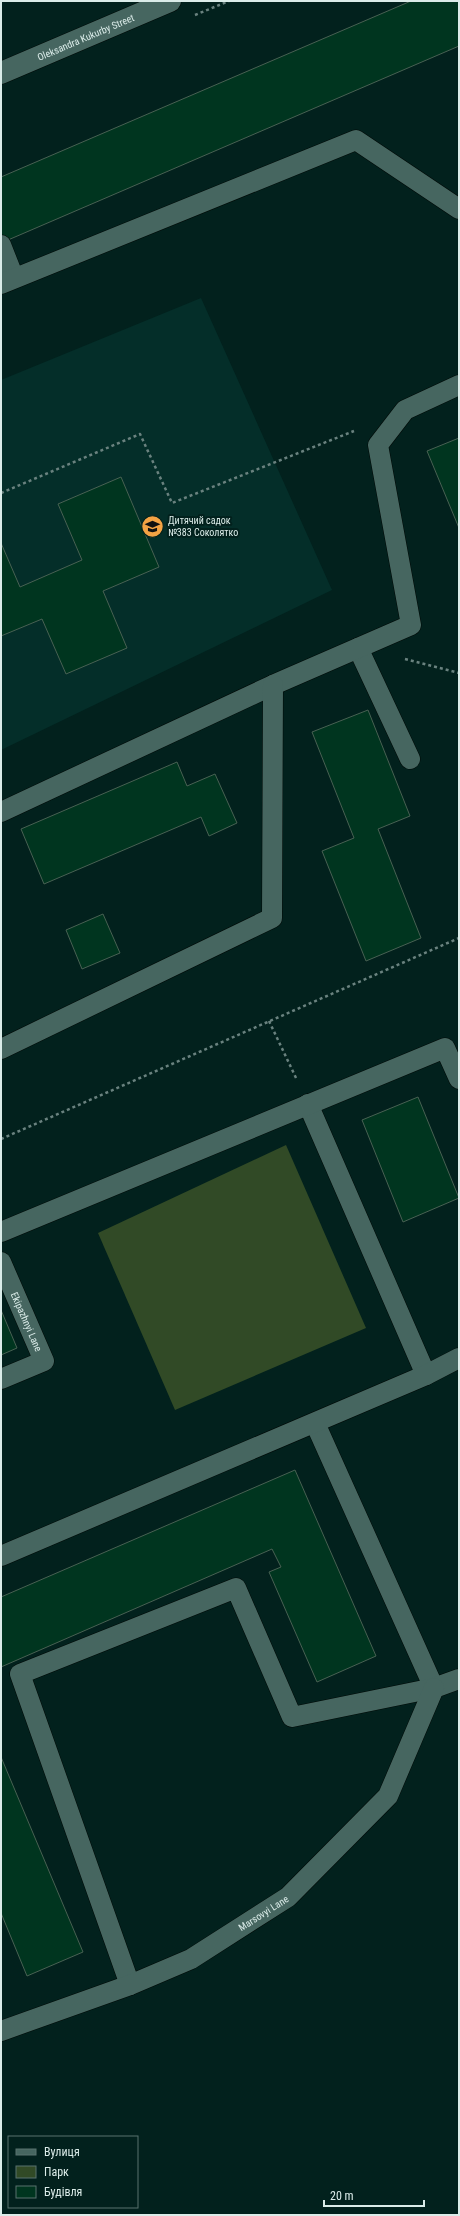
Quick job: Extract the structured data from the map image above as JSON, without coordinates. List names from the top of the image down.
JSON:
{
  "streets": {
    "street": ["Oleksandra Kukurby Street"],
    "lane": ["Ekipazhnyi Lane", "Marsovyi Lane"]
  },
  "places": {
    "school or university": ["Дитячий садок №383 Соколятко"]
  },
  "legend": ["Вулиця", "Парк", "Будівля"],
  "scale_bar": "20 m"
}
